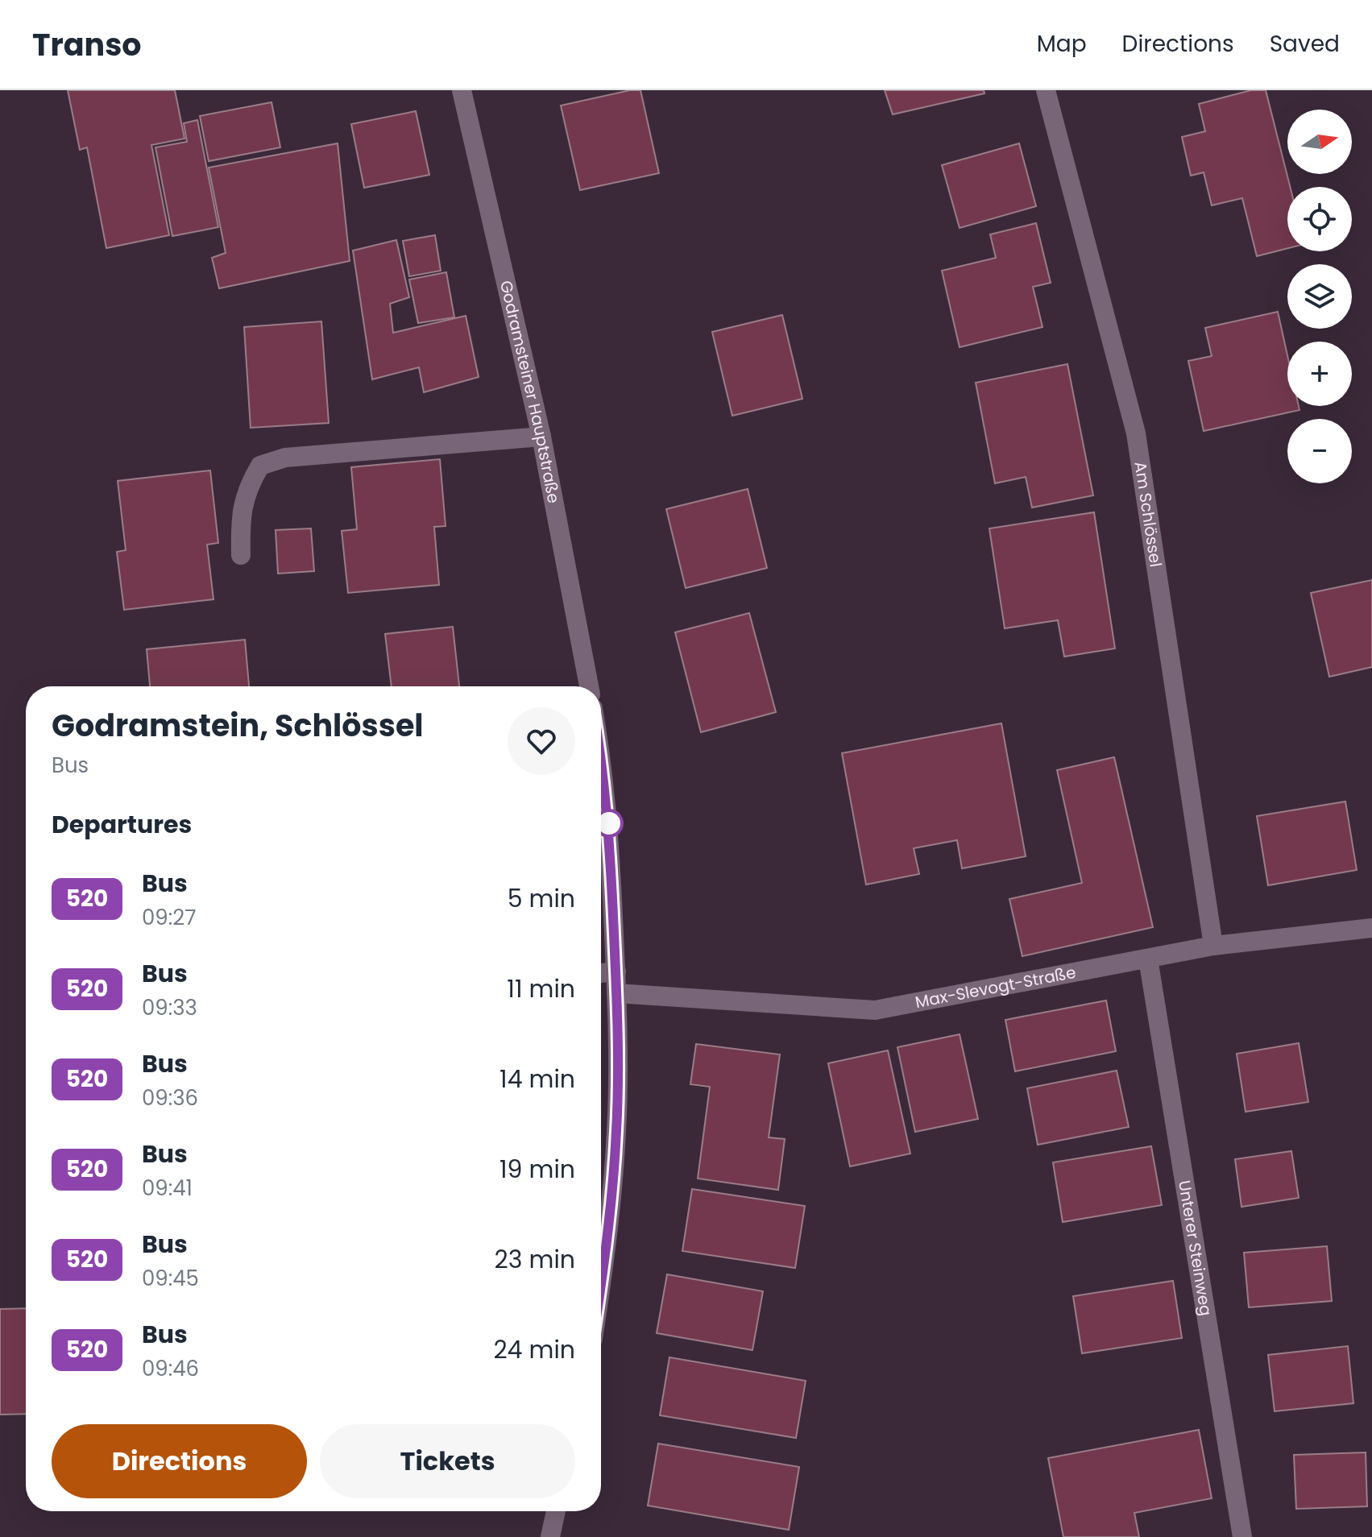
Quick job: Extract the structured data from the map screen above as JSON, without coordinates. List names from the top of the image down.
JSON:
{
  "streets": {
    "street": [
      "Godramsteiner Hauptstraße",
      "Am Schlössel",
      "Max-Slevogt-Straße",
      "Unterer Steinweg"
    ]
  },
  "crossings": [
    ["Am Schlössel", "Max-Slevogt-Straße"],
    ["Max-Slevogt-Straße", "Unterer Steinweg"]
  ],
  "lines": ["bus line 520"],
  "north": "right",
  "page": {
    "header": "Transo",
    "nav": ["Map", "Directions", "Saved"],
    "map_buttons": ["+", "−"],
    "heading": [
      ["Godramstein, Schlössel", "Bus"],
      "Departures"
    ],
    "list": [
      {
        "mark": "520",
        "name": "Bus",
        "note": "09:27",
        "value": "5 min"
      },
      {
        "mark": "520",
        "name": "Bus",
        "note": "09:33",
        "value": "11 min"
      },
      {
        "mark": "520",
        "name": "Bus",
        "note": "09:36",
        "value": "14 min"
      },
      {
        "mark": "520",
        "name": "Bus",
        "note": "09:41",
        "value": "19 min"
      },
      {
        "mark": "520",
        "name": "Bus",
        "note": "09:45",
        "value": "23 min"
      },
      {
        "mark": "520",
        "name": "Bus",
        "note": "09:46",
        "value": "24 min"
      }
    ],
    "buttons": ["Directions", "Tickets"]
  }
}
